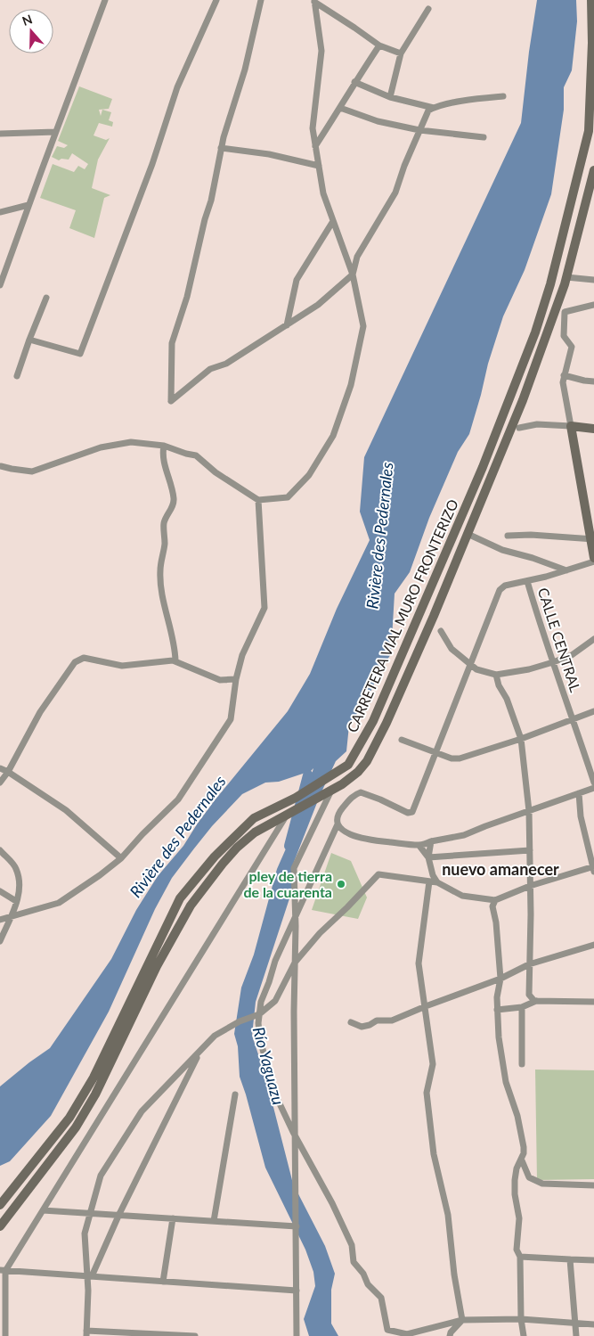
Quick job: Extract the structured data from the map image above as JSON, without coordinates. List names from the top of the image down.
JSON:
{
  "streets": {
    "street": ["CARRETERA VIAL MURO FRONTERIZO", "CALLE CENTRAL"]
  },
  "districts": ["nuevo amanecer"],
  "water": ["Rivière des Pedernales", "Río Yaguazu"],
  "places": ["pley de tierra de la cuarenta"],
  "north": "top"
}
